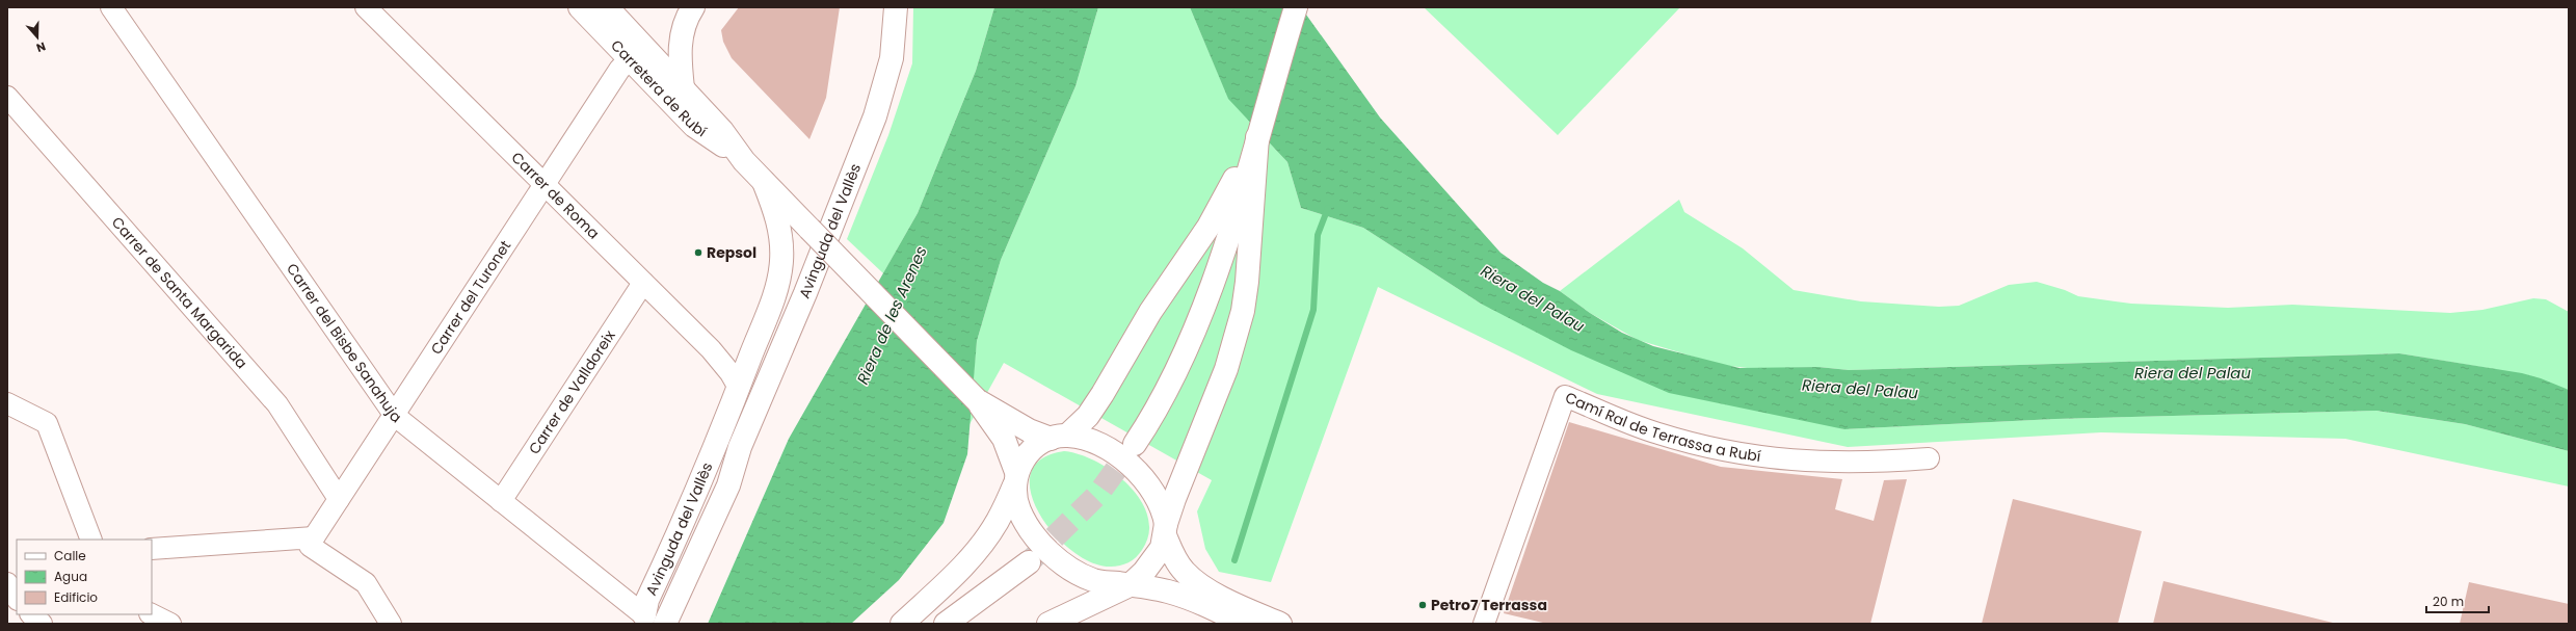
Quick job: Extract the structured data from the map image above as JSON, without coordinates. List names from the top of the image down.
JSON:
{
  "streets": {
    "main road": ["Carretera de Rubí", "Avinguda del Vallès"],
    "street": [
      "Carrer de Roma",
      "Carrer de Santa Margarida",
      "Carrer del Turonet",
      "Carrer del Bisbe Sanahuja",
      "Carrer de Valldoreix",
      "Camí Ral de Terrassa a Rubí"
    ]
  },
  "crossings": [
    ["Carretera de Rubí", "Avinguda del Vallès"],
    ["Carretera de Rubí", "Carrer del Turonet"],
    ["Carrer de Roma", "Avinguda del Vallès"],
    ["Carrer de Roma", "Carrer del Turonet"],
    ["Carrer de Roma", "Carrer de Valldoreix"],
    ["Avinguda del Vallès", "Carrer del Bisbe Sanahuja"],
    ["Carrer de Santa Margarida", "Carrer del Turonet"],
    ["Carrer del Turonet", "Carrer del Bisbe Sanahuja"],
    ["Carrer del Bisbe Sanahuja", "Carrer de Valldoreix"]
  ],
  "water": ["Riera del Palau", "Riera de les Arenes"],
  "places": ["Repsol", "Petro7 Terrassa"],
  "legend": ["Calle", "Agua", "Edificio"],
  "scale_bar": "20 m",
  "north": "bottom"
}
